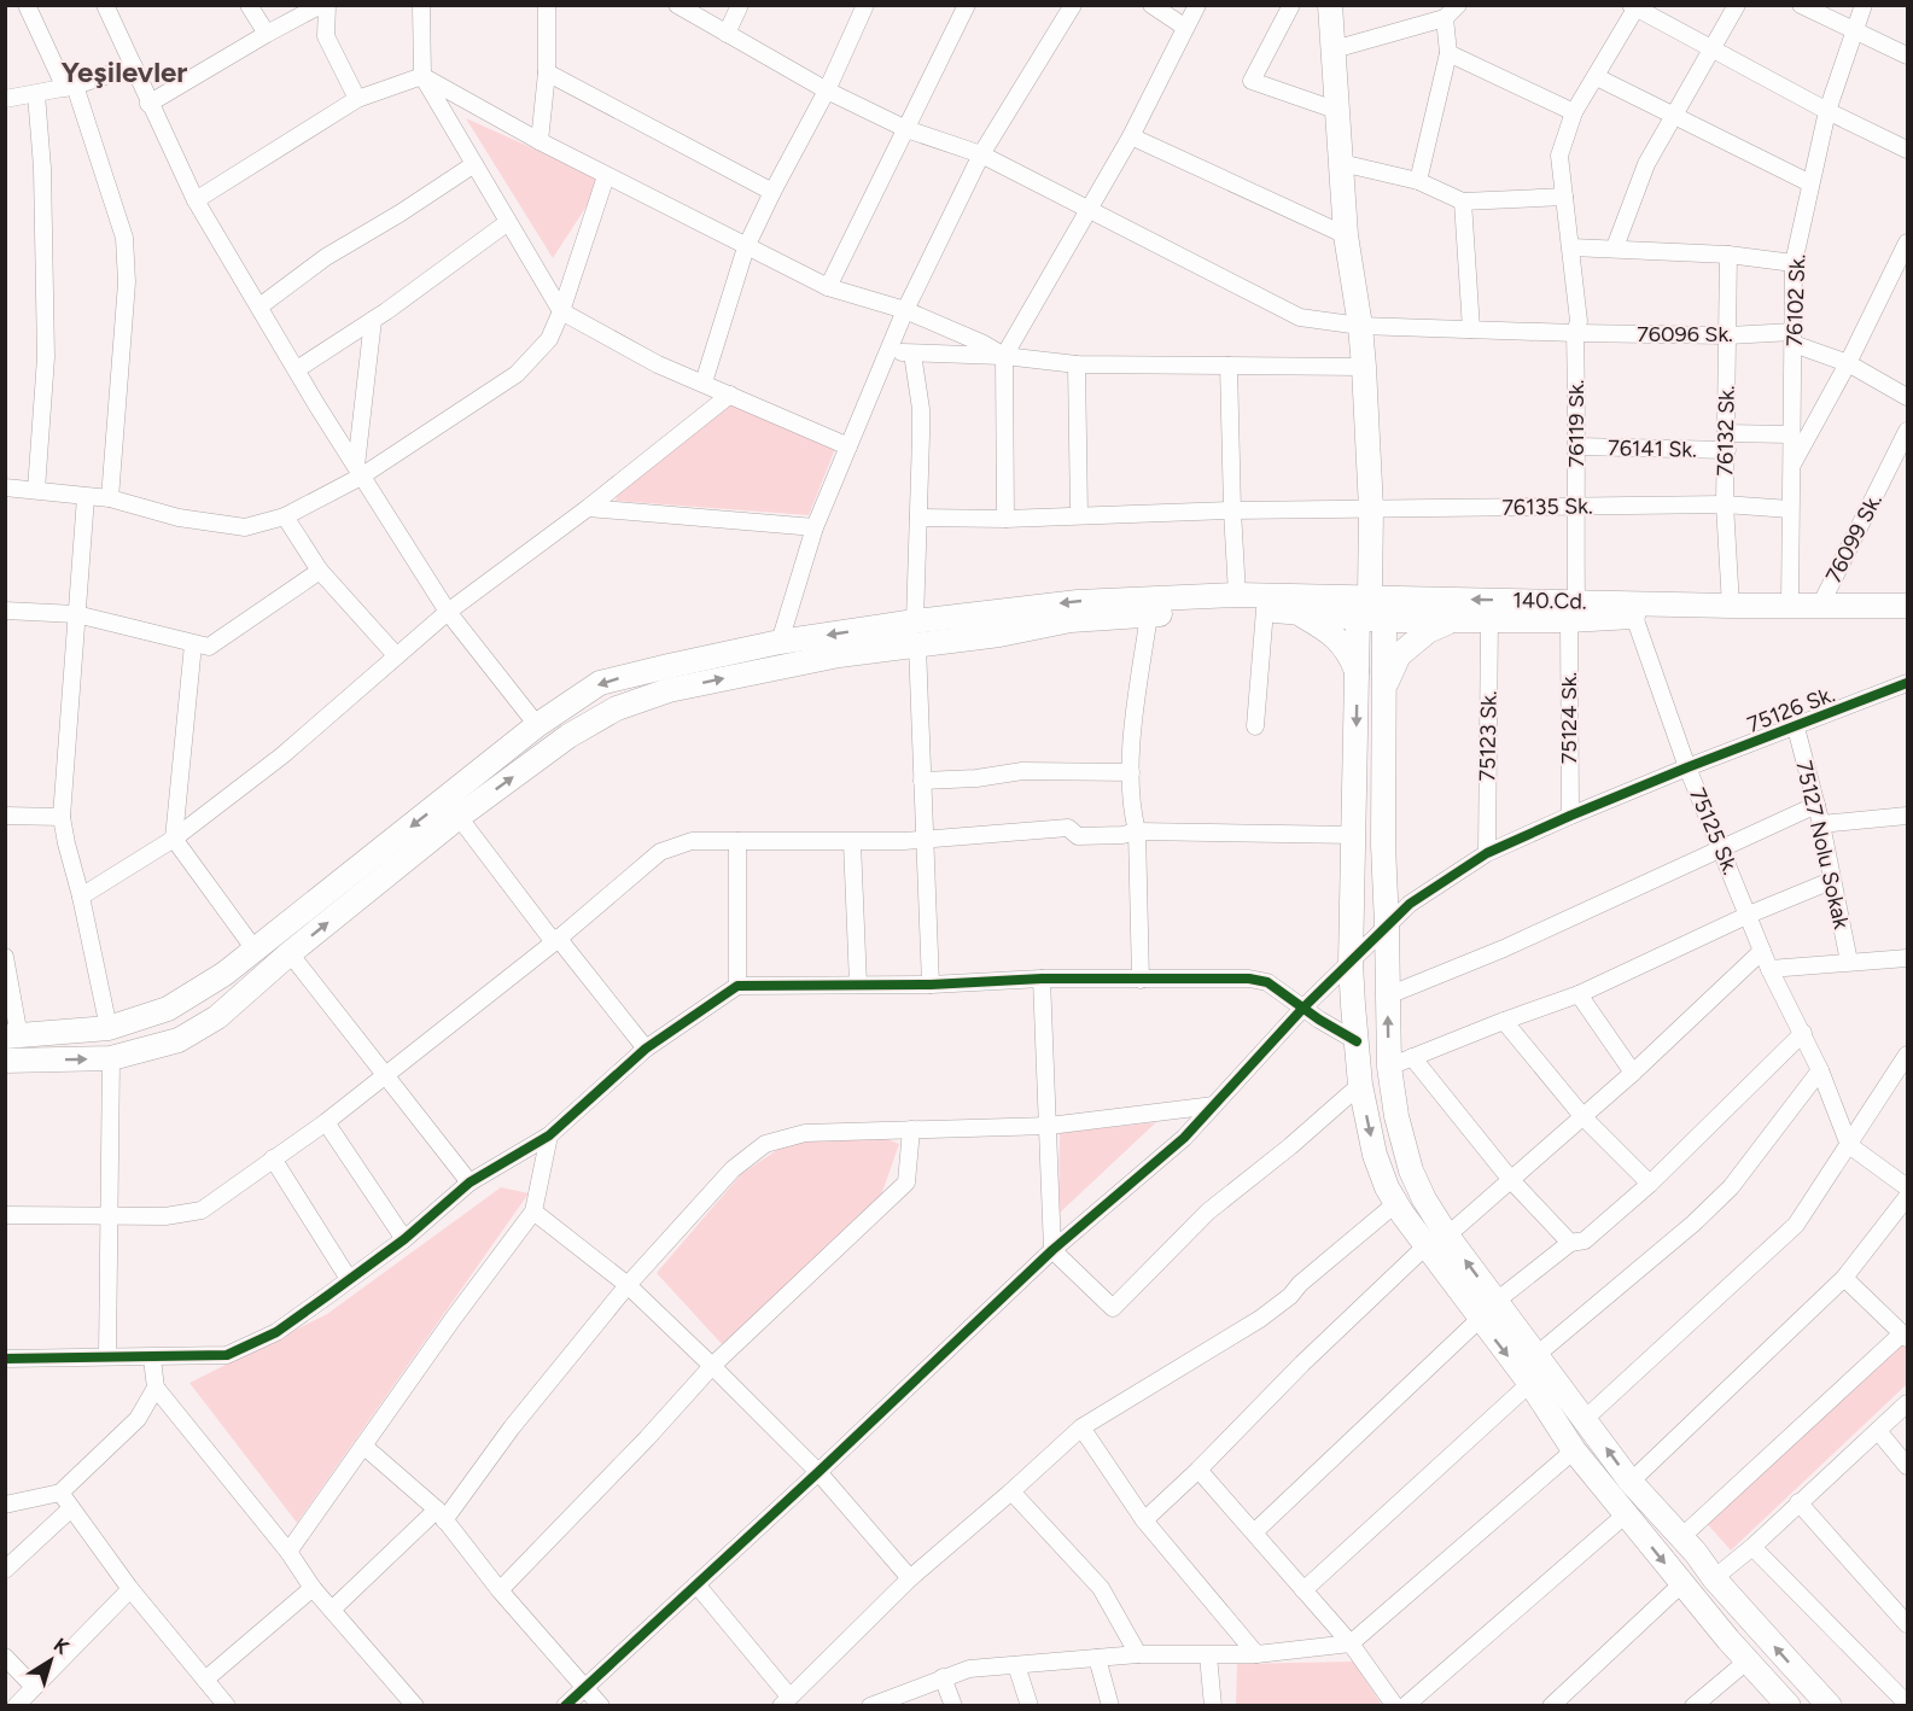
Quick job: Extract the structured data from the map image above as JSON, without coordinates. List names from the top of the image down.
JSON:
{
  "streets": {
    "main road": ["140.Cd."],
    "street": [
      "76102 Sk.",
      "76096 Sk.",
      "76119 Sk.",
      "76132 Sk.",
      "76141 Sk.",
      "76135 Sk.",
      "76099 Sk.",
      "75126 Sk.",
      "75124 Sk.",
      "75123 Sk.",
      "75125 Sk.",
      "75127 Nolu Sokak"
    ]
  },
  "crossings": [
    ["76102 Sk.", "76096 Sk."],
    ["76102 Sk.", "76141 Sk."],
    ["76102 Sk.", "76135 Sk."],
    ["76102 Sk.", "140.Cd."],
    ["76096 Sk.", "76119 Sk."],
    ["76096 Sk.", "76132 Sk."],
    ["76119 Sk.", "76141 Sk."],
    ["76119 Sk.", "76135 Sk."],
    ["76119 Sk.", "140.Cd."],
    ["76119 Sk.", "75124 Sk."],
    ["76132 Sk.", "76141 Sk."],
    ["76132 Sk.", "76135 Sk."],
    ["76132 Sk.", "140.Cd."],
    ["76099 Sk.", "140.Cd."],
    ["140.Cd.", "75124 Sk."],
    ["140.Cd.", "75123 Sk."],
    ["140.Cd.", "75125 Sk."],
    ["75126 Sk.", "75124 Sk."],
    ["75126 Sk.", "75123 Sk."],
    ["75126 Sk.", "75125 Sk."],
    ["75126 Sk.", "75127 Nolu Sokak"]
  ],
  "districts": ["Yeşilevler"],
  "north": "top right"
}
